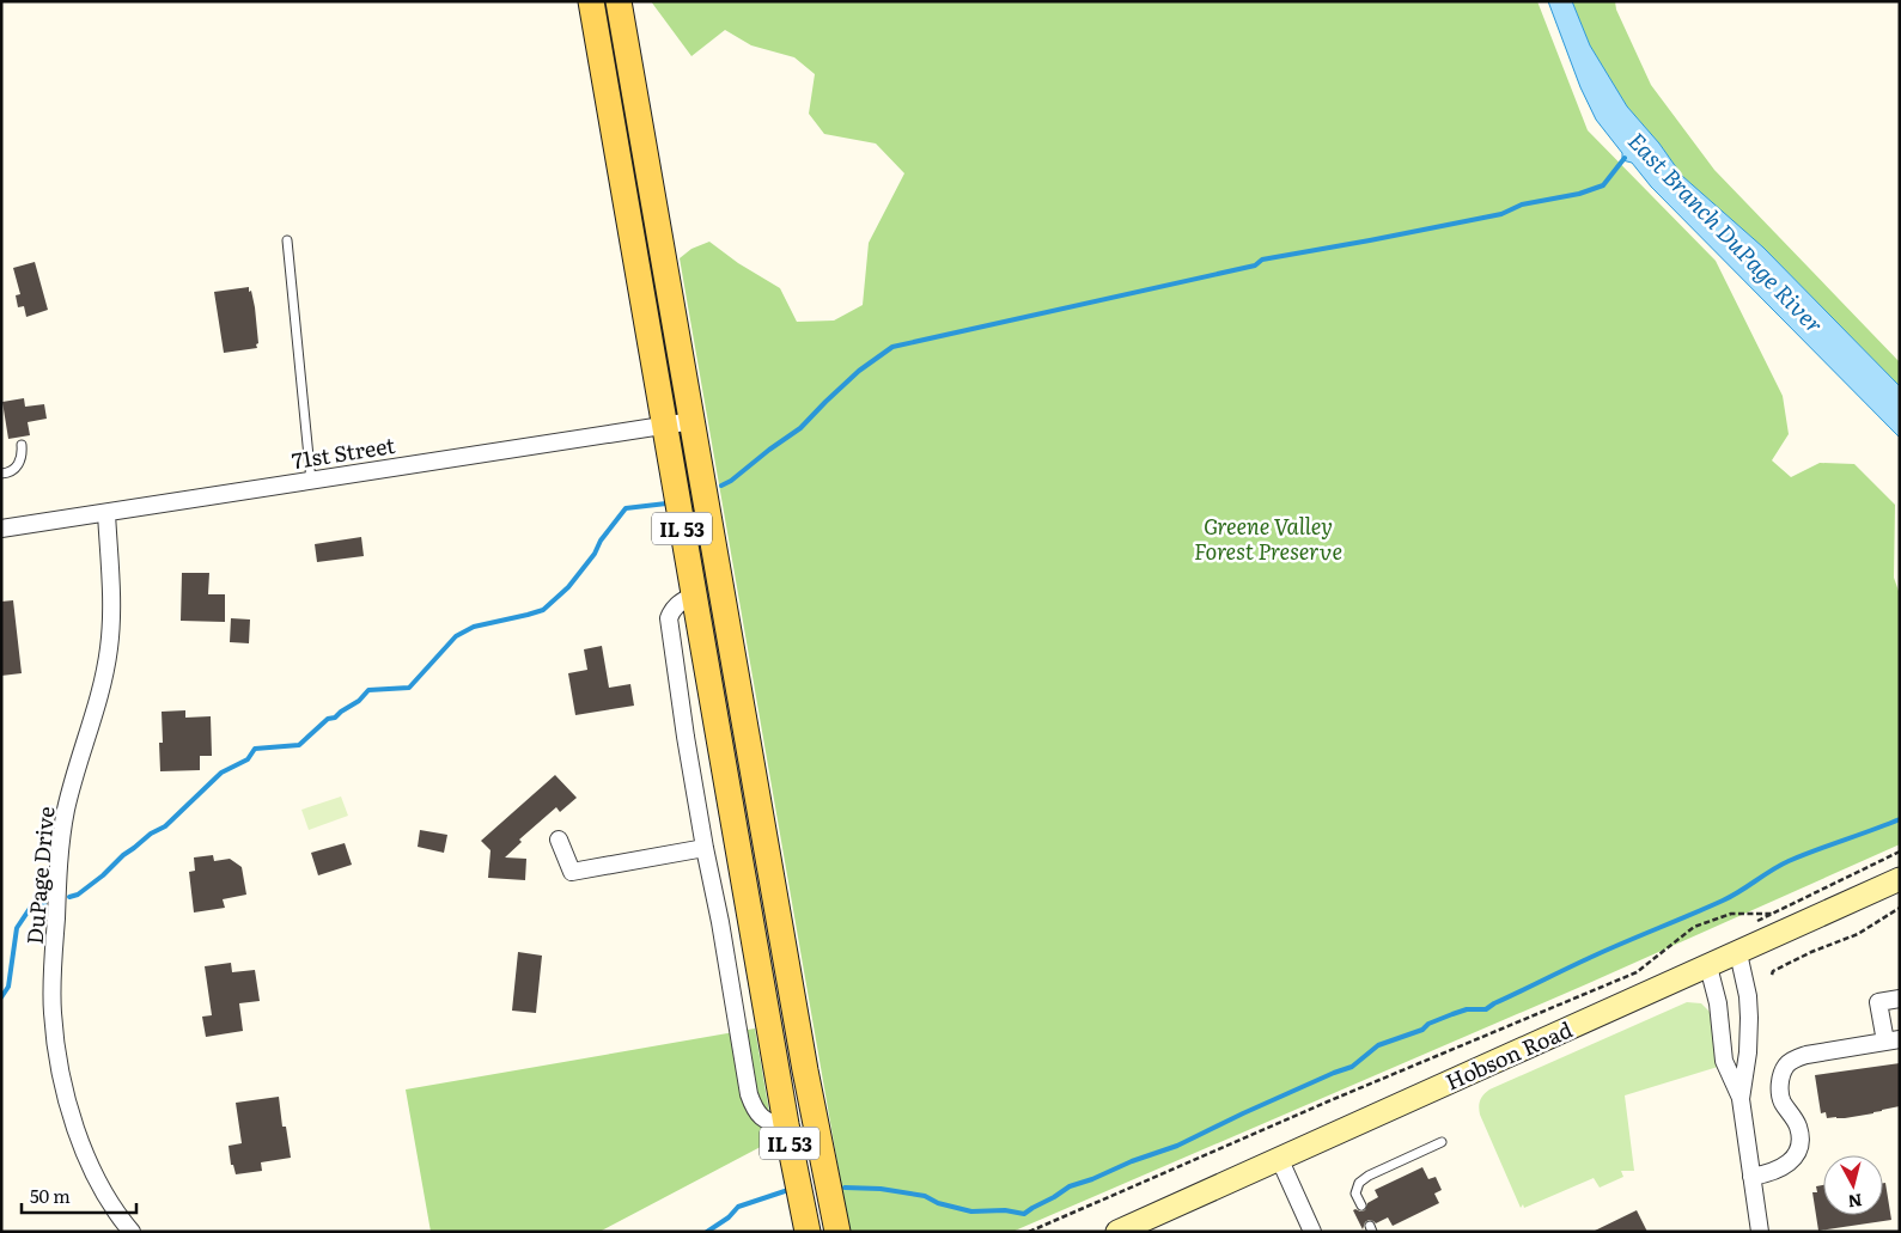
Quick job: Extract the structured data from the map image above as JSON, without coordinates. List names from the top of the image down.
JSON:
{
  "streets": {
    "main road": ["IL 53", "Hobson Road"],
    "street": ["71st Street", "DuPage Drive"]
  },
  "crossings": [
    ["71st Street", "IL 53"],
    ["71st Street", "DuPage Drive"]
  ],
  "water": ["East Branch DuPage River"],
  "parks": ["Greene Valley Forest Preserve"],
  "scale_bar": "50 m",
  "north": "bottom"
}
